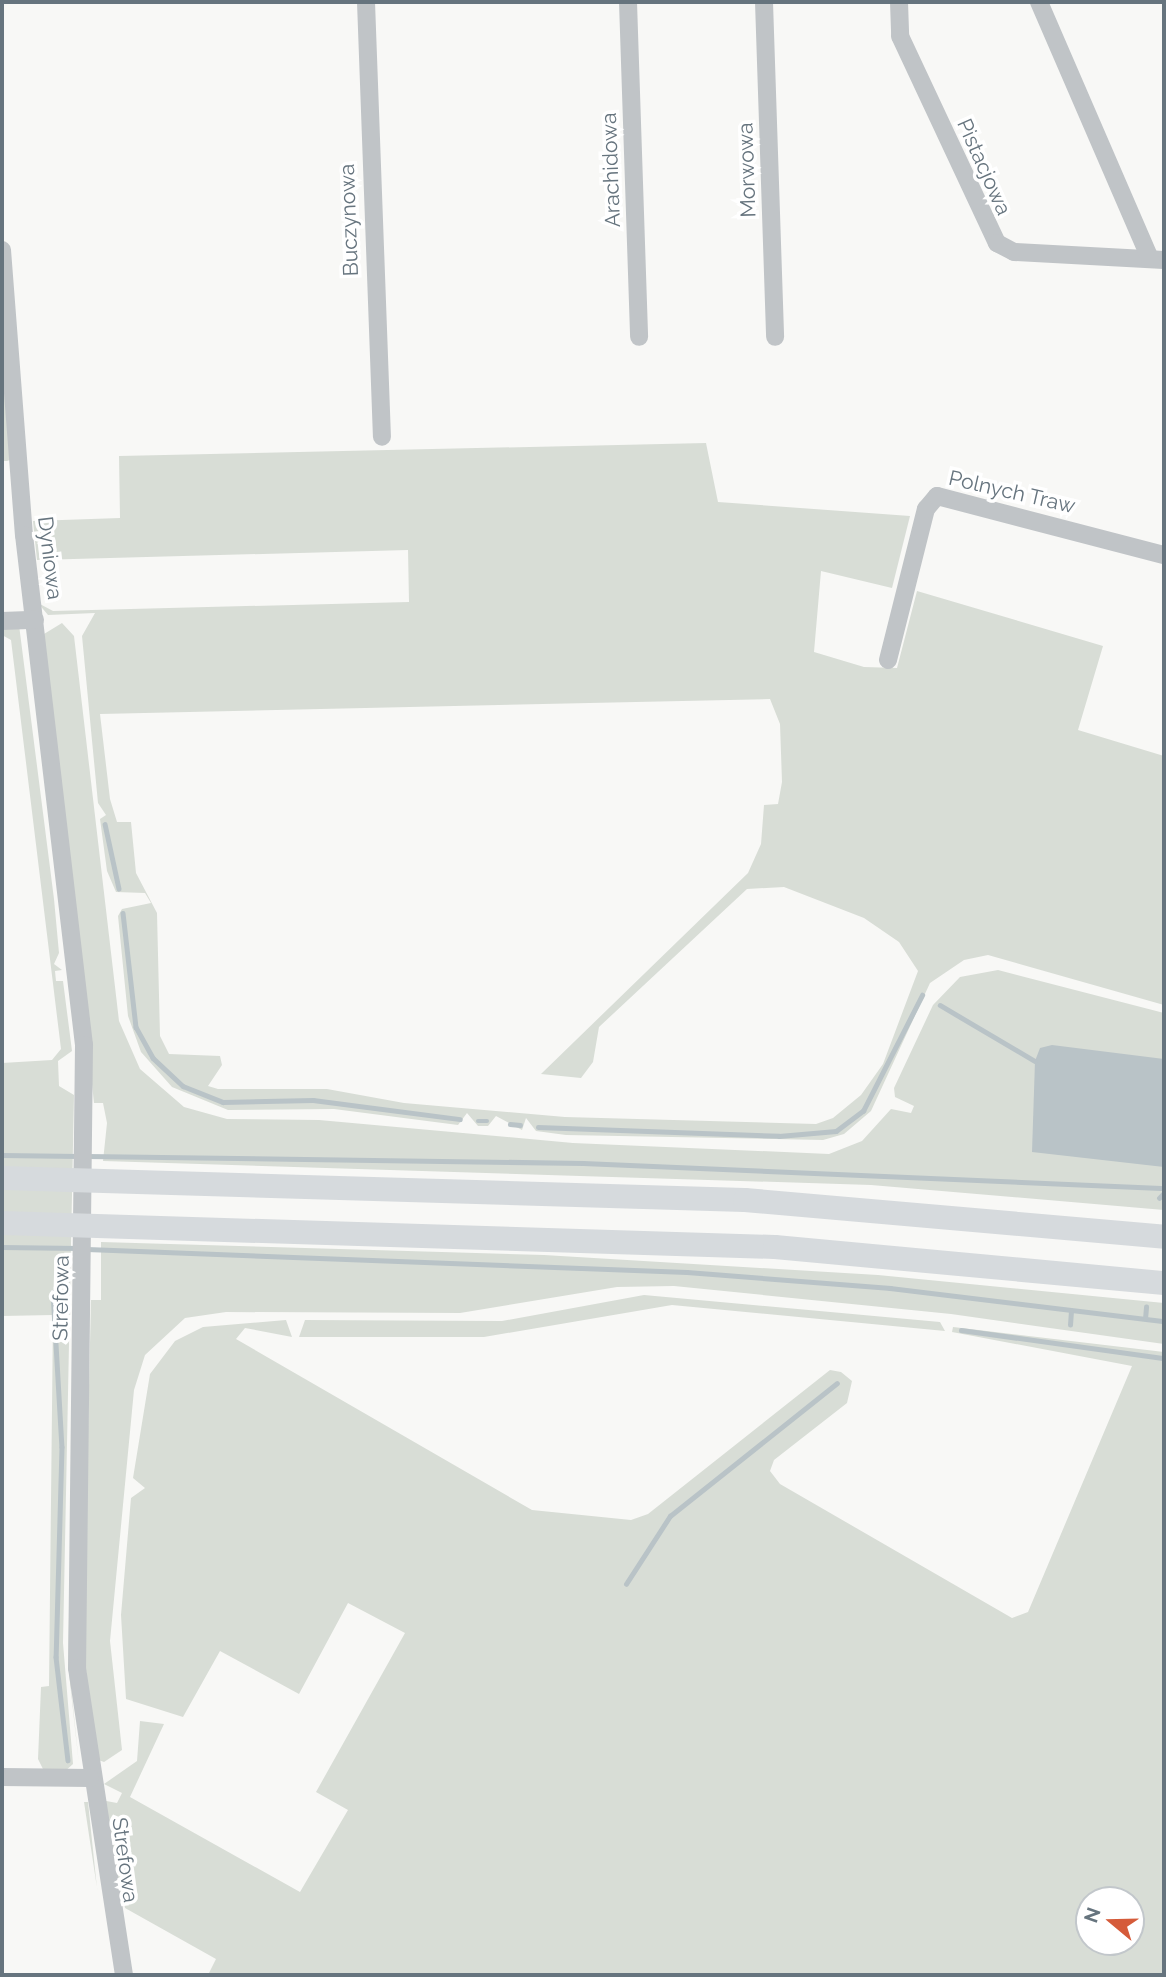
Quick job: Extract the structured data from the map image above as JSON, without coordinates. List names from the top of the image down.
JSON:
{
  "streets": {
    "street": [
      "Pistacjowa",
      "Arachidowa",
      "Morwowa",
      "Buczynowa",
      "Polnych Traw",
      "Dyniowa",
      "Strefowa"
    ]
  },
  "crossings": [
    ["Dyniowa", "Strefowa"]
  ],
  "north": "left"
}
